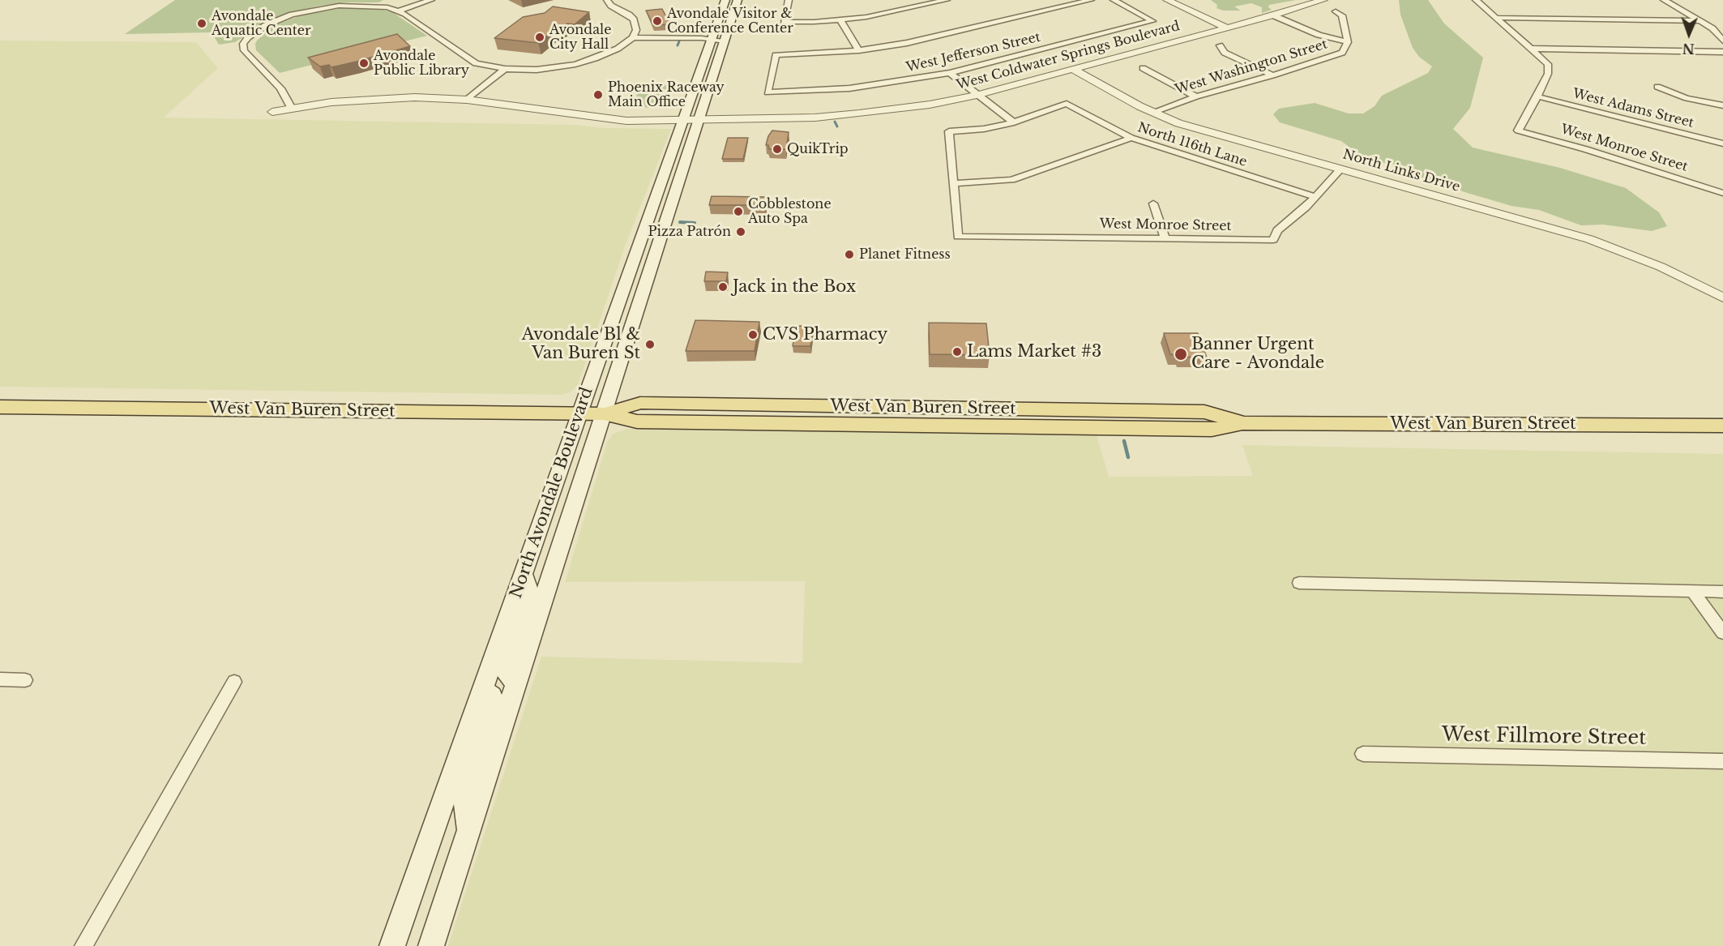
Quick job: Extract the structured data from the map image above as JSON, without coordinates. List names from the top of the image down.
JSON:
{
  "streets": {
    "main road": ["West Van Buren Street", "North Avondale Boulevard"],
    "street": [
      "West Jefferson Street",
      "West Coldwater Springs Boulevard",
      "West Washington Street",
      "West Adams Street",
      "North 116th Lane",
      "West Monroe Street",
      "North Links Drive",
      "West Fillmore Street"
    ]
  },
  "crossings": [
    ["West Coldwater Springs Boulevard", "North Links Drive"],
    ["West Coldwater Springs Boulevard", "North Avondale Boulevard"],
    ["West Washington Street", "North Links Drive"],
    ["West Adams Street", "West Monroe Street"],
    ["North 116th Lane", "West Monroe Street"],
    ["West Monroe Street", "North Links Drive"],
    ["West Van Buren Street", "North Avondale Boulevard"]
  ],
  "places": [
    "Avondale Visitor & Conference Center",
    "Avondale Aquatic Center",
    "Avondale City Hall",
    "Avondale Public Library",
    "Phoenix Raceway Main Office",
    "QuikTrip",
    "Cobblestone Auto Spa",
    "Pizza Patrón",
    "Planet Fitness",
    "Jack in the Box",
    "CVS Pharmacy",
    "Avondale Bl & Van Buren St",
    "Lams Market #3",
    "Banner Urgent Care - Avondale"
  ],
  "north": "bottom"
}
